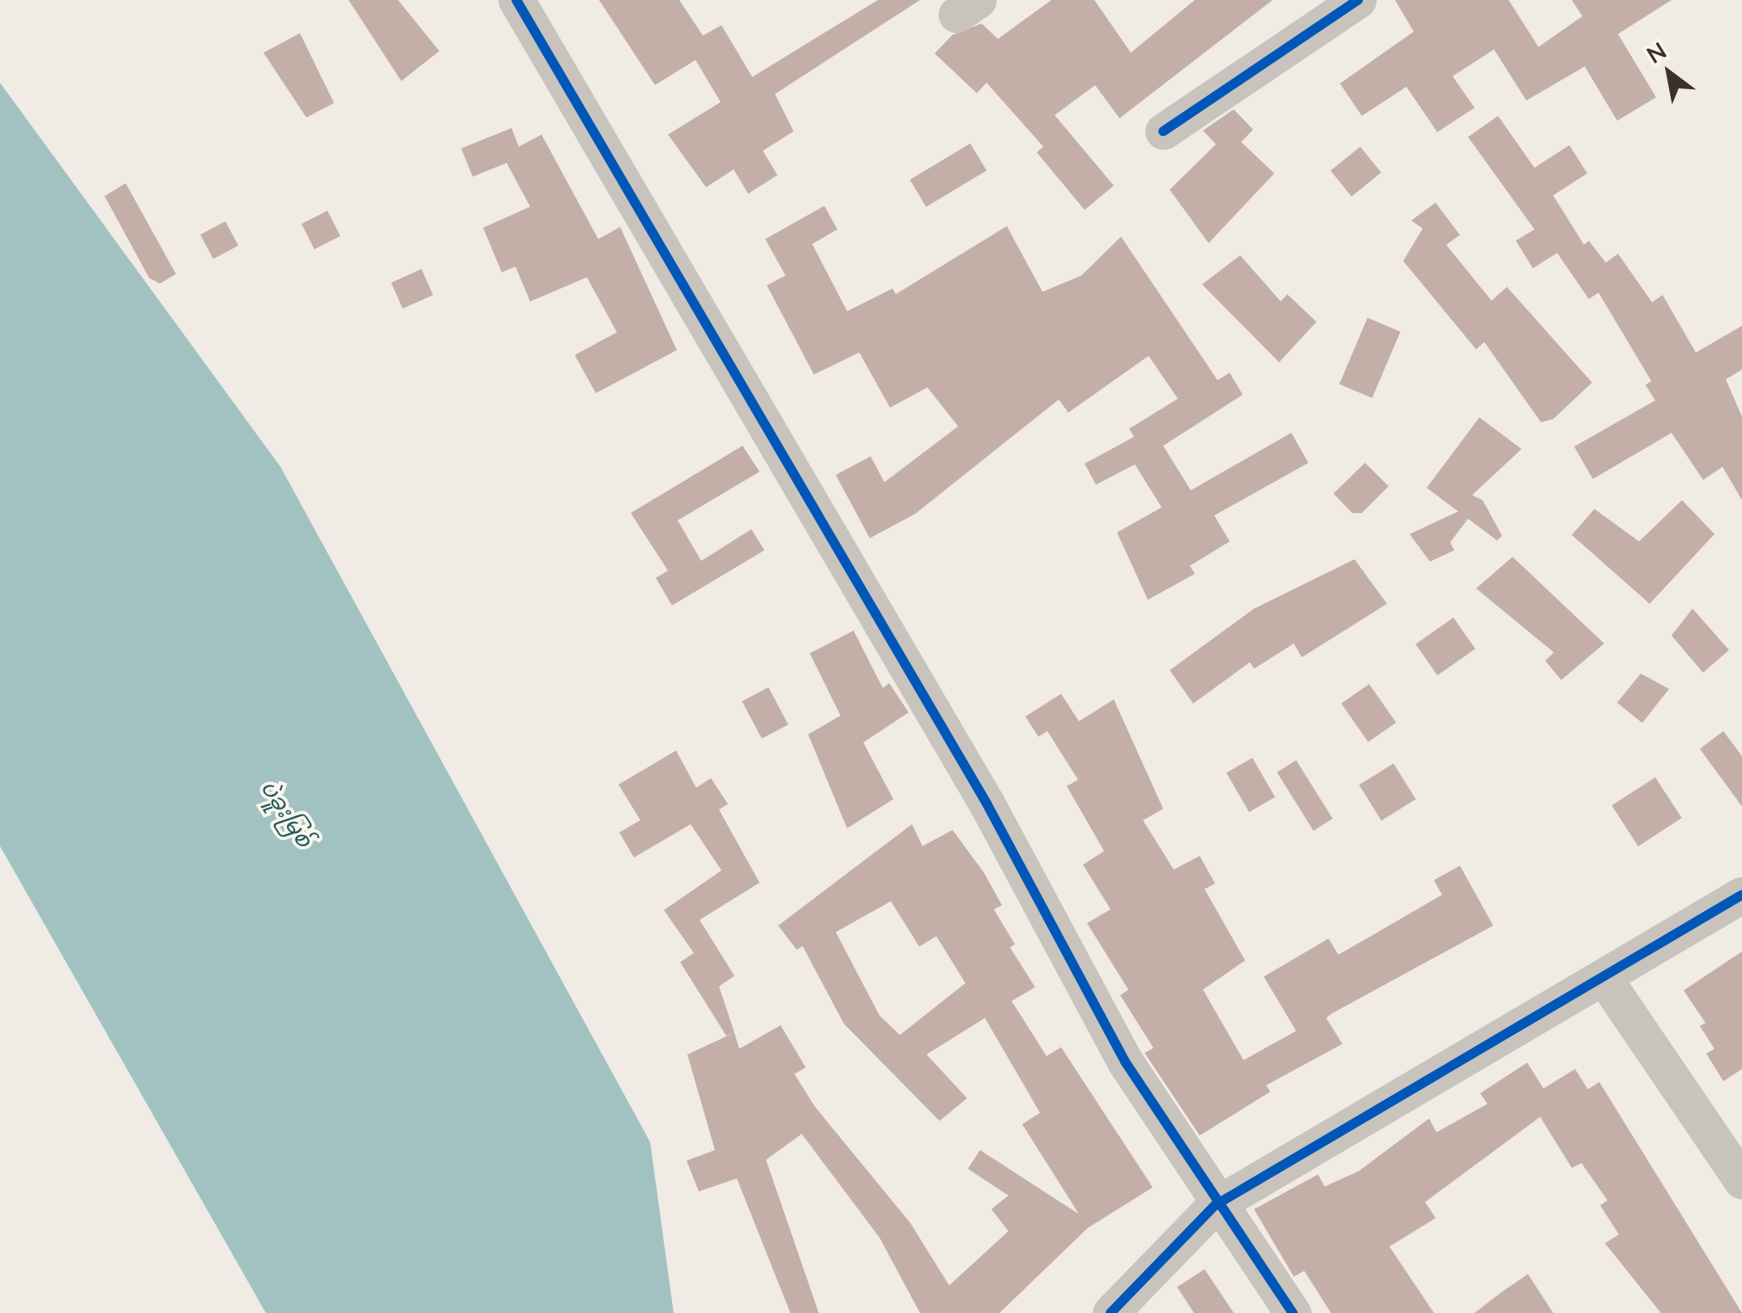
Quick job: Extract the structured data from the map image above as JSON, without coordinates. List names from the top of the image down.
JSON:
{
  "water": ["ပဲခူးမြစ်"],
  "north": "top left"
}
